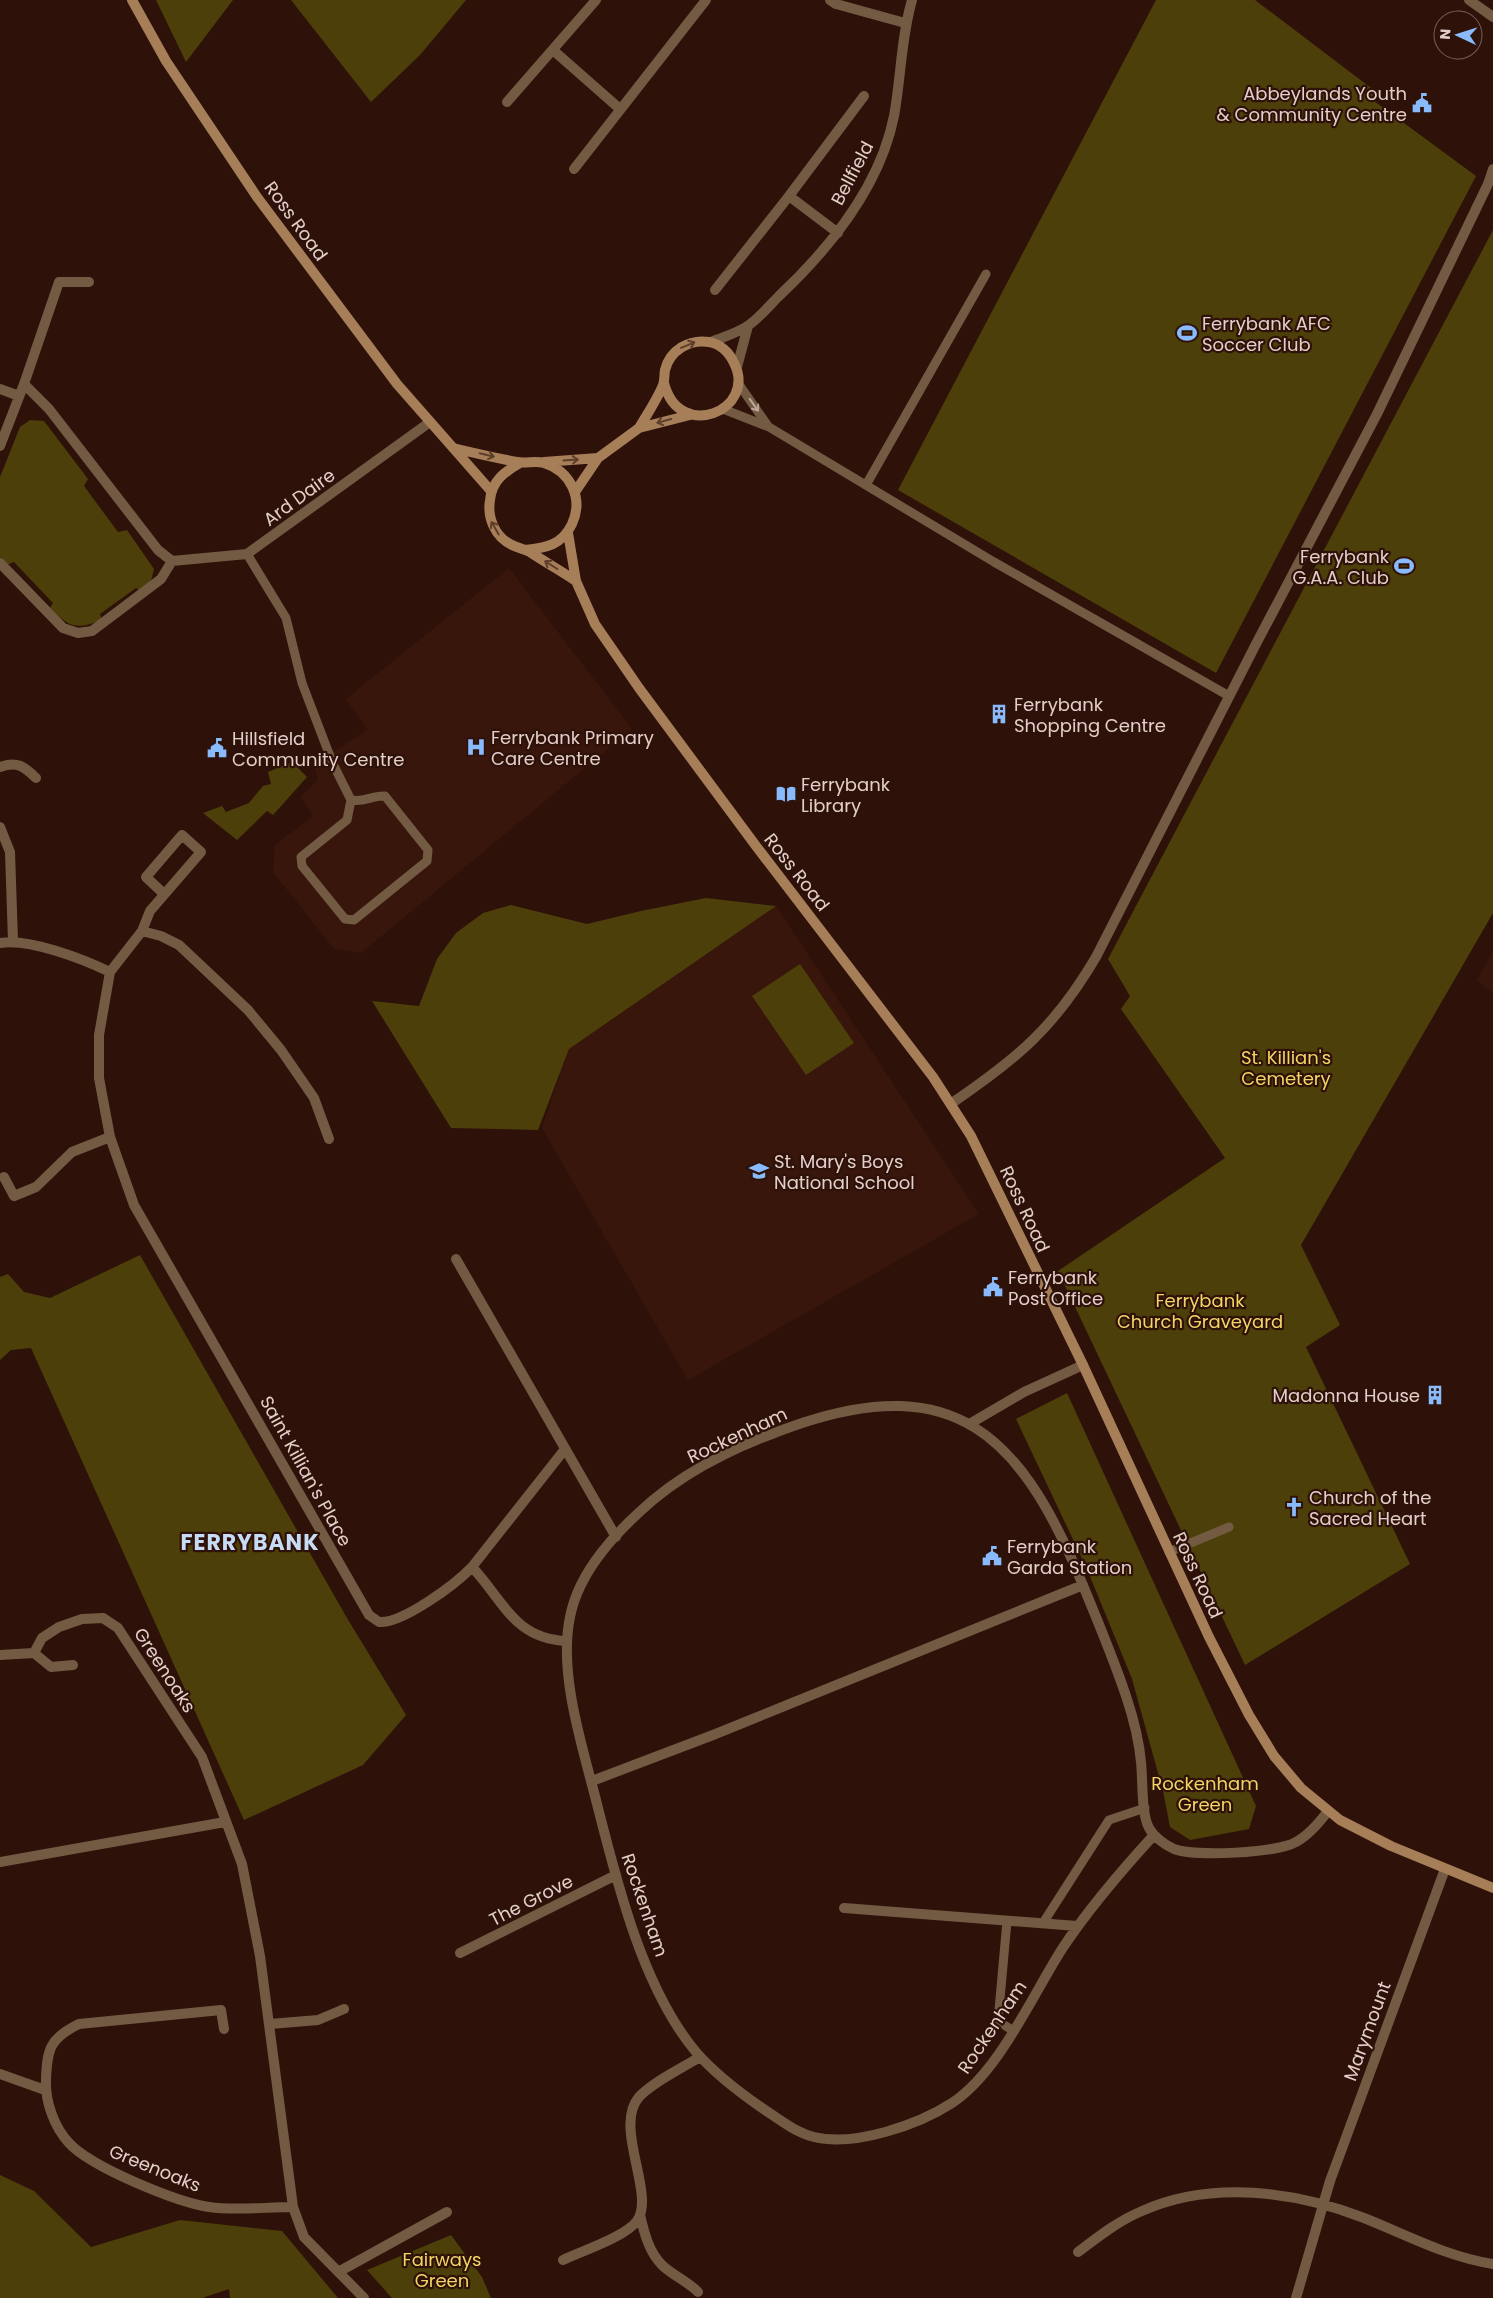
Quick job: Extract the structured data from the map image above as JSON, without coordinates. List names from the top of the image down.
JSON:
{
  "streets": {
    "main road": ["Ross Road"],
    "street": [
      "Bellfield",
      "Ard Daire",
      "Rockenham",
      "Saint Killian's Place",
      "Greenoaks",
      "The Grove",
      "Marymount"
    ]
  },
  "crossings": [
    ["Ross Road", "Ard Daire"],
    ["Ross Road", "Marymount"],
    ["Rockenham", "The Grove"]
  ],
  "districts": ["FERRYBANK"],
  "parks": [
    "St. Killian's Cemetery",
    "Ferrybank Church Graveyard",
    "Rockenham Green",
    "Fairways Green"
  ],
  "places": {
    "public building": [
      "Abbeylands Youth & Community Centre",
      "Hillsfield Community Centre",
      "Ferrybank Post Office",
      "Ferrybank Garda Station"
    ],
    "sports": ["Ferrybank AFC Soccer Club", "Ferrybank G.A.A. Club"],
    "building": ["Ferrybank Shopping Centre", "Madonna House"],
    "hospital": ["Ferrybank Primary Care Centre"],
    "library": ["Ferrybank Library"],
    "school or university": ["St. Mary's Boys National School"],
    "church": ["Church of the Sacred Heart"]
  },
  "north": "left"
}
